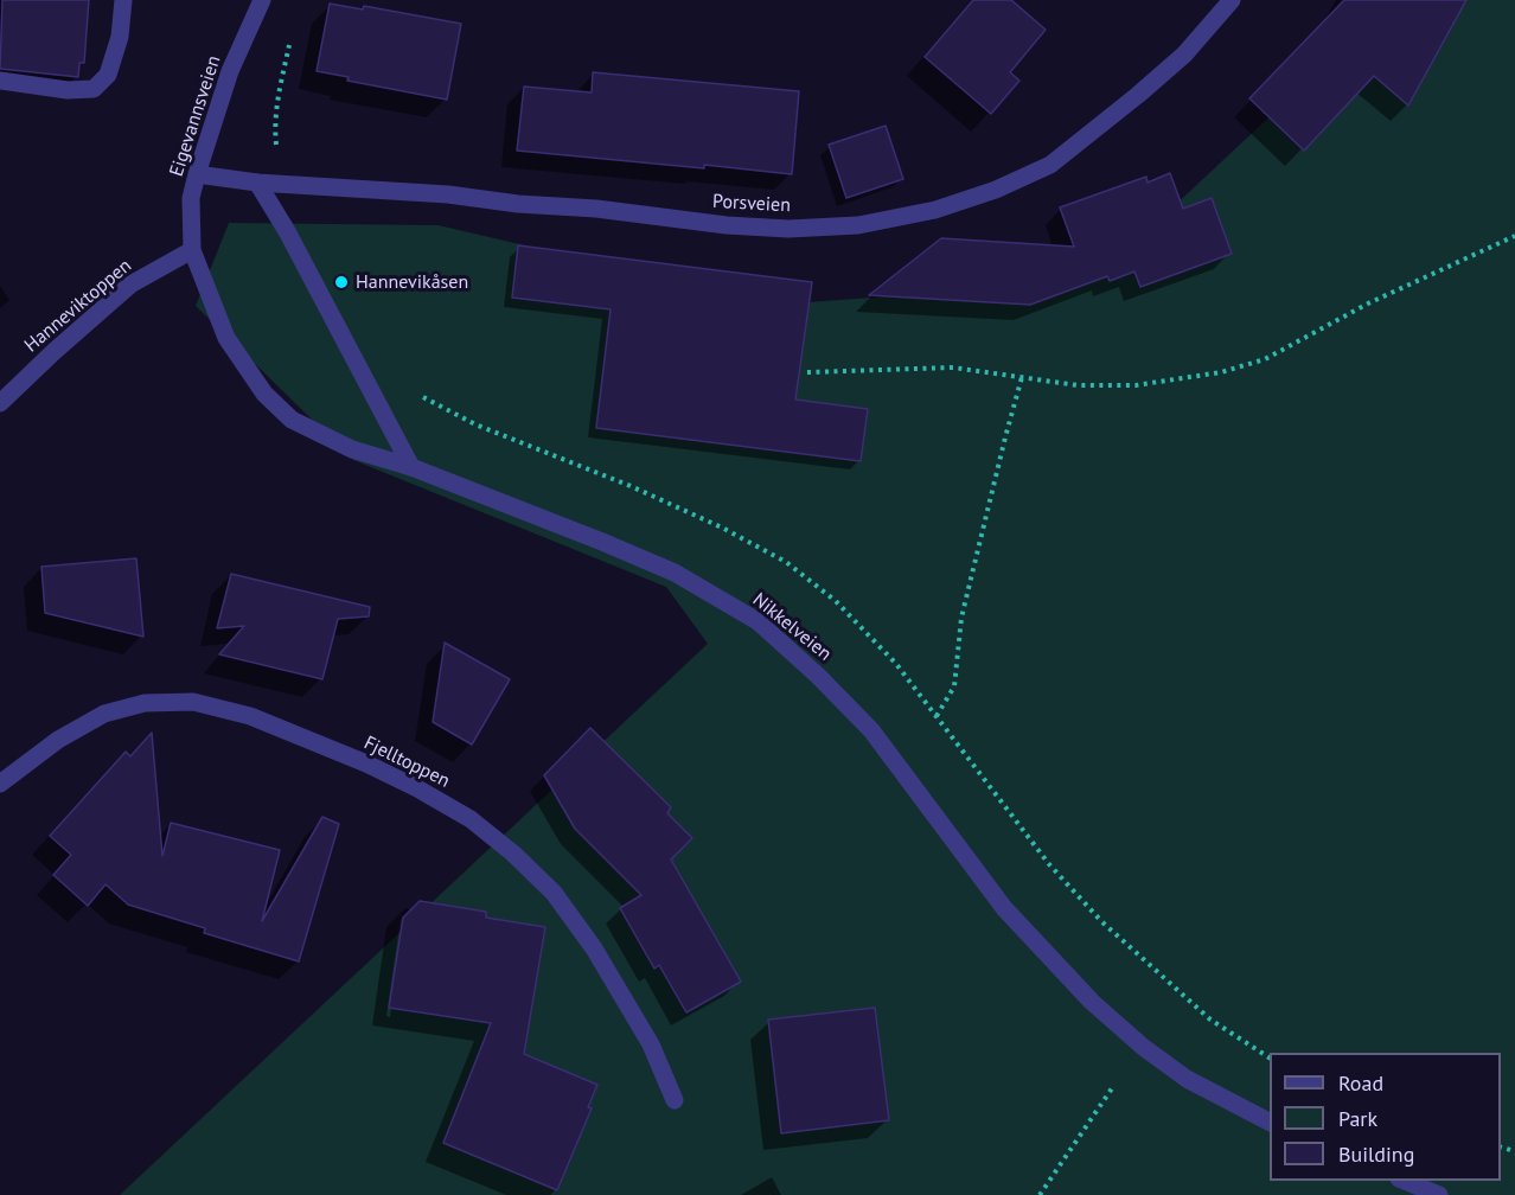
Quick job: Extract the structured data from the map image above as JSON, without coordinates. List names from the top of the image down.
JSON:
{
  "streets": {
    "street": [
      "Eigevannsveien",
      "Porsveien",
      "Hanneviktoppen",
      "Nikkelveien",
      "Fjelltoppen"
    ]
  },
  "crossings": [
    ["Eigevannsveien", "Porsveien"],
    ["Eigevannsveien", "Hanneviktoppen"],
    ["Eigevannsveien", "Nikkelveien"],
    ["Hanneviktoppen", "Nikkelveien"]
  ],
  "places": ["Hannevikåsen"],
  "legend": ["Road", "Park", "Building"]
}
